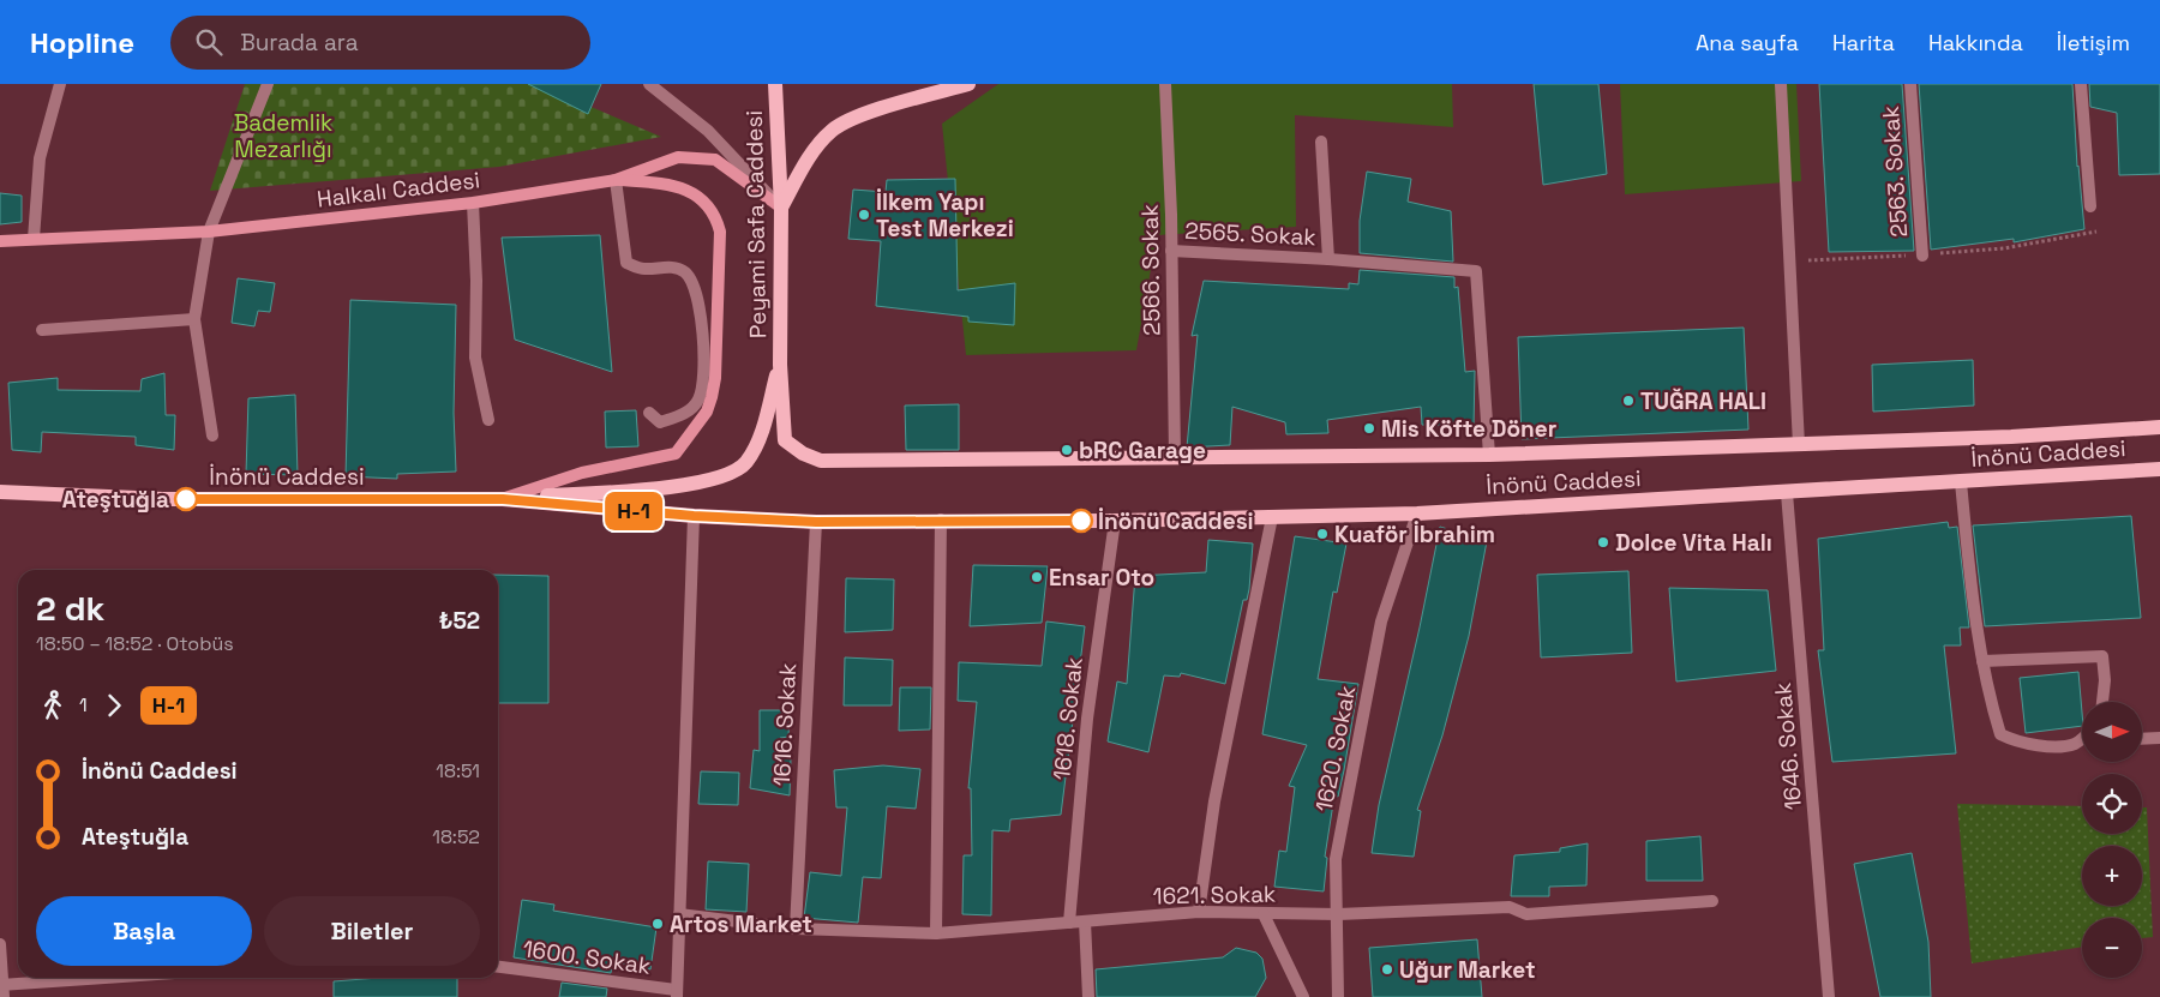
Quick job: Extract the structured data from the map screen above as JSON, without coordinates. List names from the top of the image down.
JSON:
{
  "streets": {
    "main road": ["Halkalı Caddesi", "Peyami Safa Caddesi", "İnönü Caddesi"],
    "street": [
      "2563. Sokak",
      "2565. Sokak",
      "2566. Sokak",
      "1618. Sokak",
      "1616. Sokak",
      "1646. Sokak",
      "1620. Sokak",
      "1621. Sokak",
      "1600. Sokak"
    ]
  },
  "crossings": [
    ["Halkalı Caddesi", "Peyami Safa Caddesi"],
    ["Halkalı Caddesi", "İnönü Caddesi"],
    ["Peyami Safa Caddesi", "İnönü Caddesi"],
    ["2565. Sokak", "2566. Sokak"],
    ["2565. Sokak", "İnönü Caddesi"],
    ["2566. Sokak", "İnönü Caddesi"],
    ["İnönü Caddesi", "1618. Sokak"],
    ["İnönü Caddesi", "1616. Sokak"],
    ["İnönü Caddesi", "1646. Sokak"],
    ["İnönü Caddesi", "1620. Sokak"],
    ["1618. Sokak", "1621. Sokak"],
    ["1616. Sokak", "1621. Sokak"],
    ["1620. Sokak", "1621. Sokak"]
  ],
  "parks": ["Bademlik Mezarlığı"],
  "places": [
    "İlkem Yapı Test Merkezi",
    "TUĞRA HALI",
    "Mis Köfte Döner",
    "bRC Garage",
    "Ateştuğla",
    "İnönü Caddesi",
    "Kuaför İbrahim",
    "Dolce Vita Halı",
    "Ensar Oto",
    "Artos Market",
    "Uğur Market"
  ],
  "lines": ["bus line H-1"],
  "north": "right",
  "page": {
    "header": "Hopline",
    "search": "Burada ara",
    "nav": [
      "Ana sayfa",
      "Harita",
      "Hakkında",
      "İletişim"
    ],
    "on_map": "H-1",
    "heading": ["2 dk", "18:50 – 18:52 · Otobüs", "₺52"],
    "legs": ["1", "H-1"],
    "map_buttons": ["+", "−"],
    "list": [
      {
        "name": "İnönü Caddesi",
        "value": "18:51"
      },
      {
        "name": "Ateştuğla",
        "value": "18:52"
      }
    ],
    "buttons": ["Başla", "Biletler"]
  }
}
